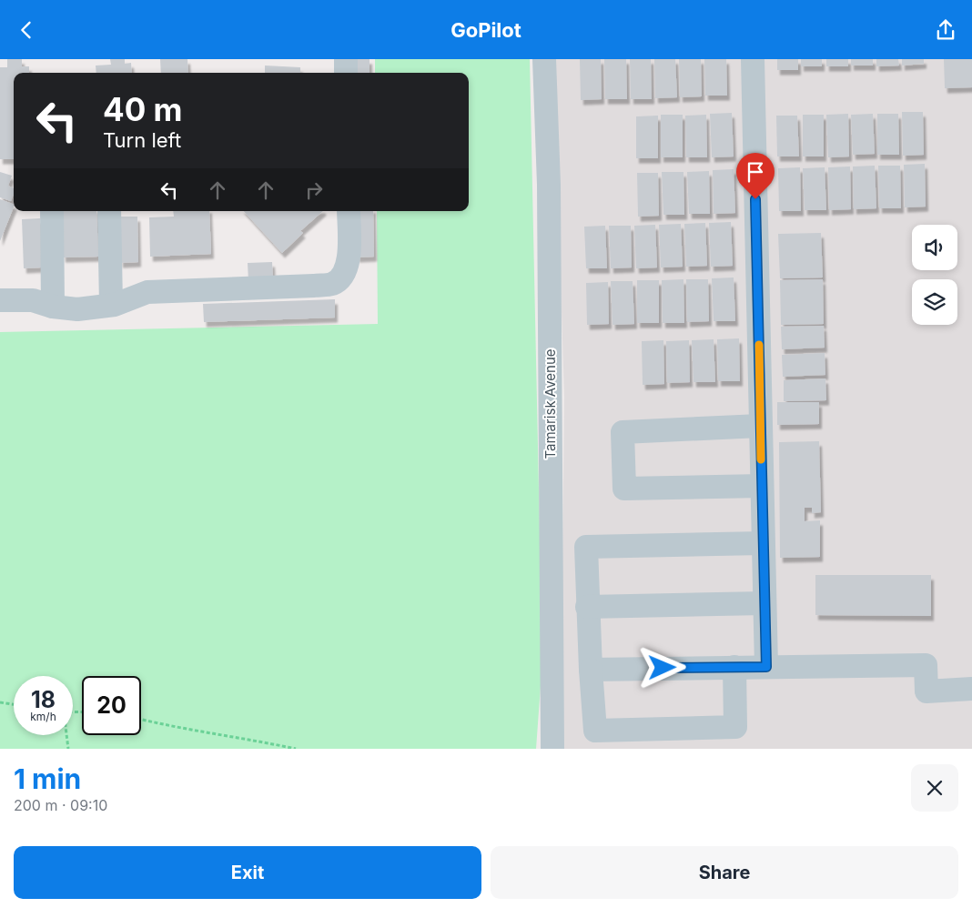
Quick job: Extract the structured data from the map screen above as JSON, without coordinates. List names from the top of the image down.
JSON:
{
  "streets": {
    "street": ["Tamarisk Avenue"]
  },
  "page": {
    "header": "GoPilot",
    "turn": ["40 m", "Turn left"],
    "speed": "18 km/h",
    "limit": "20",
    "heading": ["1 min", "200 m · 09:10"],
    "buttons": ["Exit", "Share"]
  }
}
